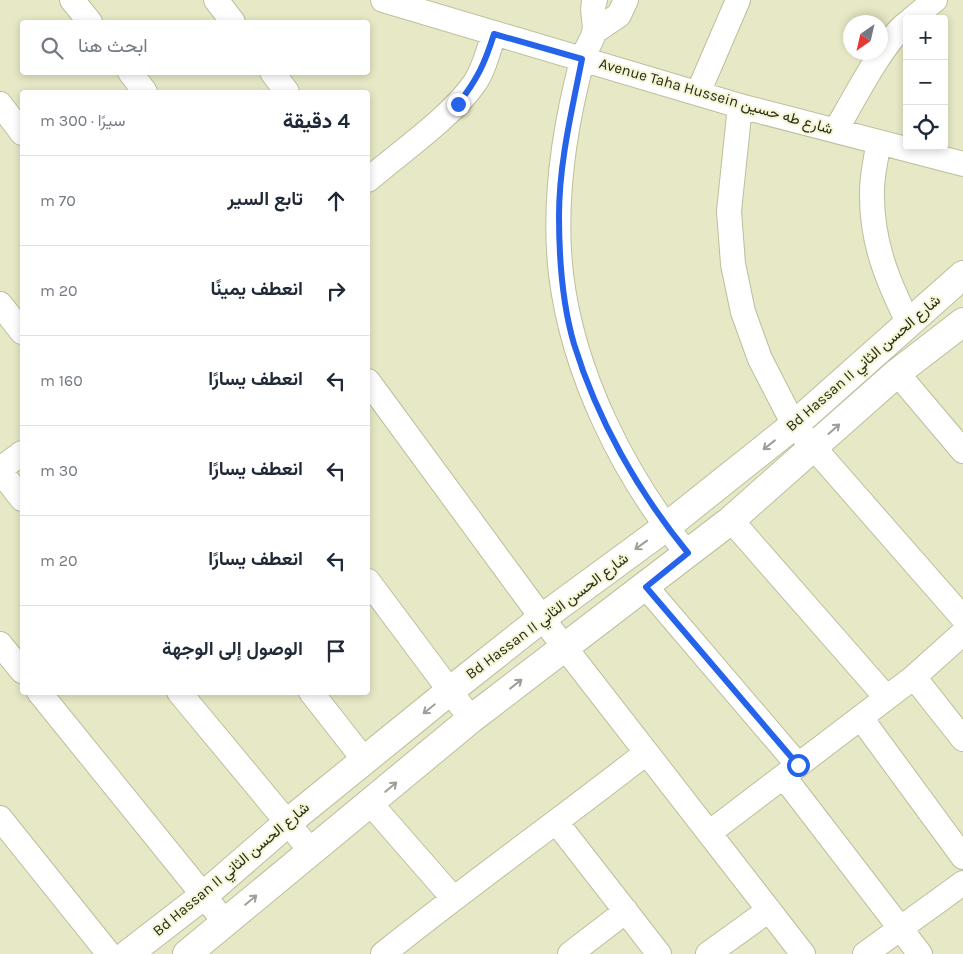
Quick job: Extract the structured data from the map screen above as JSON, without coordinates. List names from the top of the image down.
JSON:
{
  "streets": {
    "street": ["Avenue Taha Hussein شارع طه حسين", "Bd Hassan II شارع الحسن الثاني"]
  },
  "north": "bottom left",
  "page": {
    "map_buttons": ["+", "−"],
    "search": "ابحث هنا",
    "heading": ["4 دقيقة", "سيرًا · 300 m"],
    "list": [
      ["تابع السير", "70 m"],
      ["انعطف يمينًا", "20 m"],
      ["انعطف يسارًا", "160 m"],
      ["انعطف يسارًا", "30 m"],
      ["انعطف يسارًا", "20 m"],
      "الوصول إلى الوجهة"
    ]
  }
}
